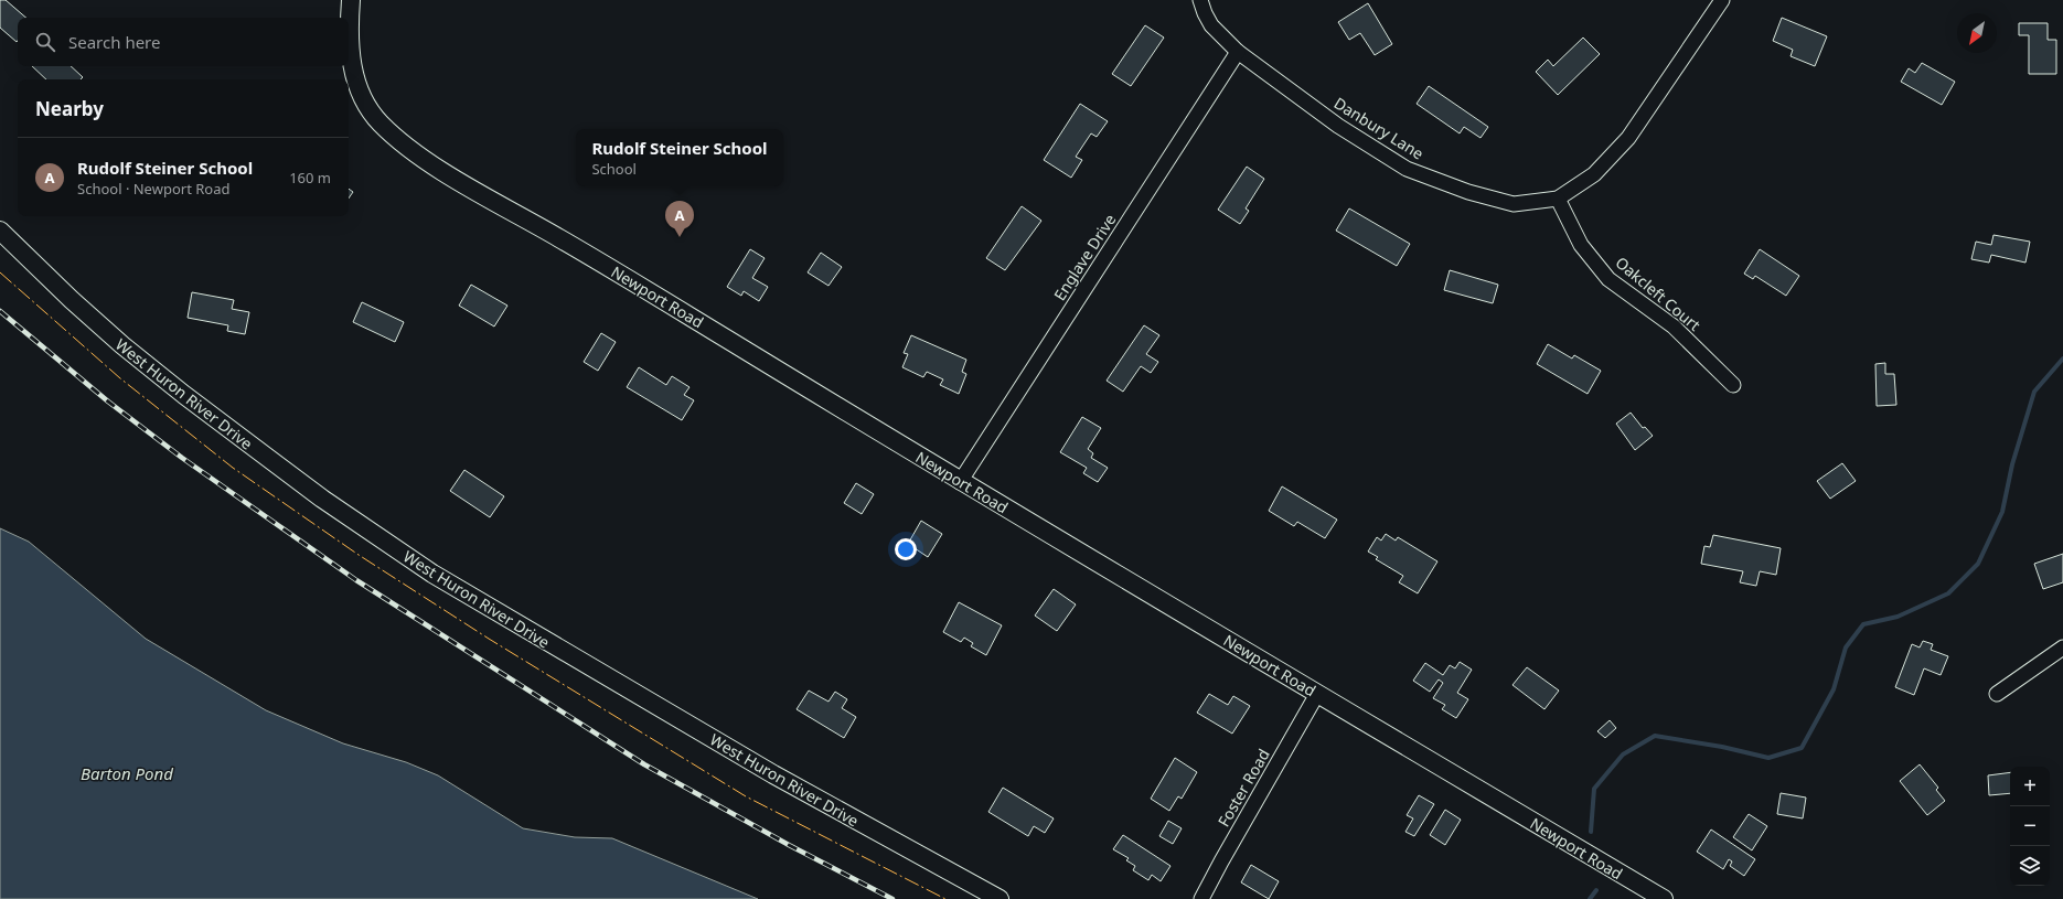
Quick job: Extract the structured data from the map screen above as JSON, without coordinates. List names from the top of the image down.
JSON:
{
  "streets": {
    "street": [
      "Danbury Lane",
      "Englave Drive",
      "Oakcleft Court",
      "Newport Road",
      "West Huron River Drive",
      "Foster Road"
    ]
  },
  "crossings": [
    ["Danbury Lane", "Englave Drive"],
    ["Danbury Lane", "Oakcleft Court"],
    ["Englave Drive", "Newport Road"],
    ["Newport Road", "Foster Road"]
  ],
  "water": ["Barton Pond"],
  "north": "bottom left",
  "page": {
    "search": "Search here",
    "heading": "Nearby",
    "popup": ["Rudolf Steiner School", "School"],
    "list": [
      {
        "mark": "A",
        "name": "Rudolf Steiner School",
        "note": "School · Newport Road",
        "value": "160 m"
      }
    ],
    "pins": "A",
    "map_buttons": ["+", "−"]
  }
}
